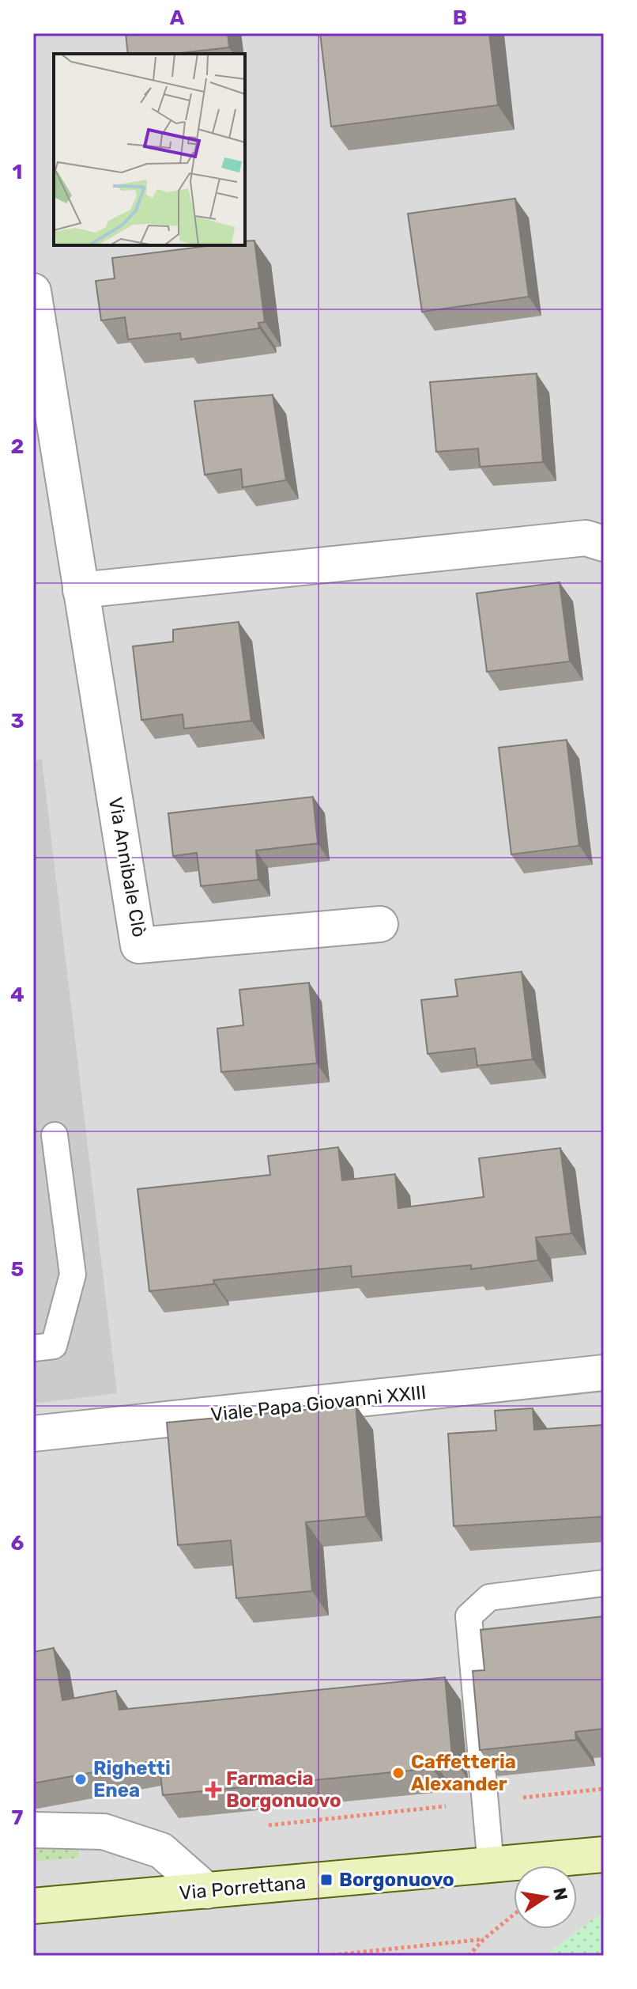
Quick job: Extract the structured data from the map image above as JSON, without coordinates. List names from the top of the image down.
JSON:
{
  "streets": {
    "main road": ["Via Porrettana"],
    "street": ["Via Annibale Clò", "Viale Papa Giovanni XXIII"]
  },
  "places": {
    "other": ["Caffetteria Alexander", "Righetti Enea"],
    "health": ["Farmacia Borgonuovo"],
    "transit": ["Borgonuovo"]
  },
  "north": "right",
  "grid": {
    "columns": ["A", "B"],
    "rows": [
      "1",
      "2",
      "3",
      "4",
      "5",
      "6",
      "7"
    ]
  }
}
